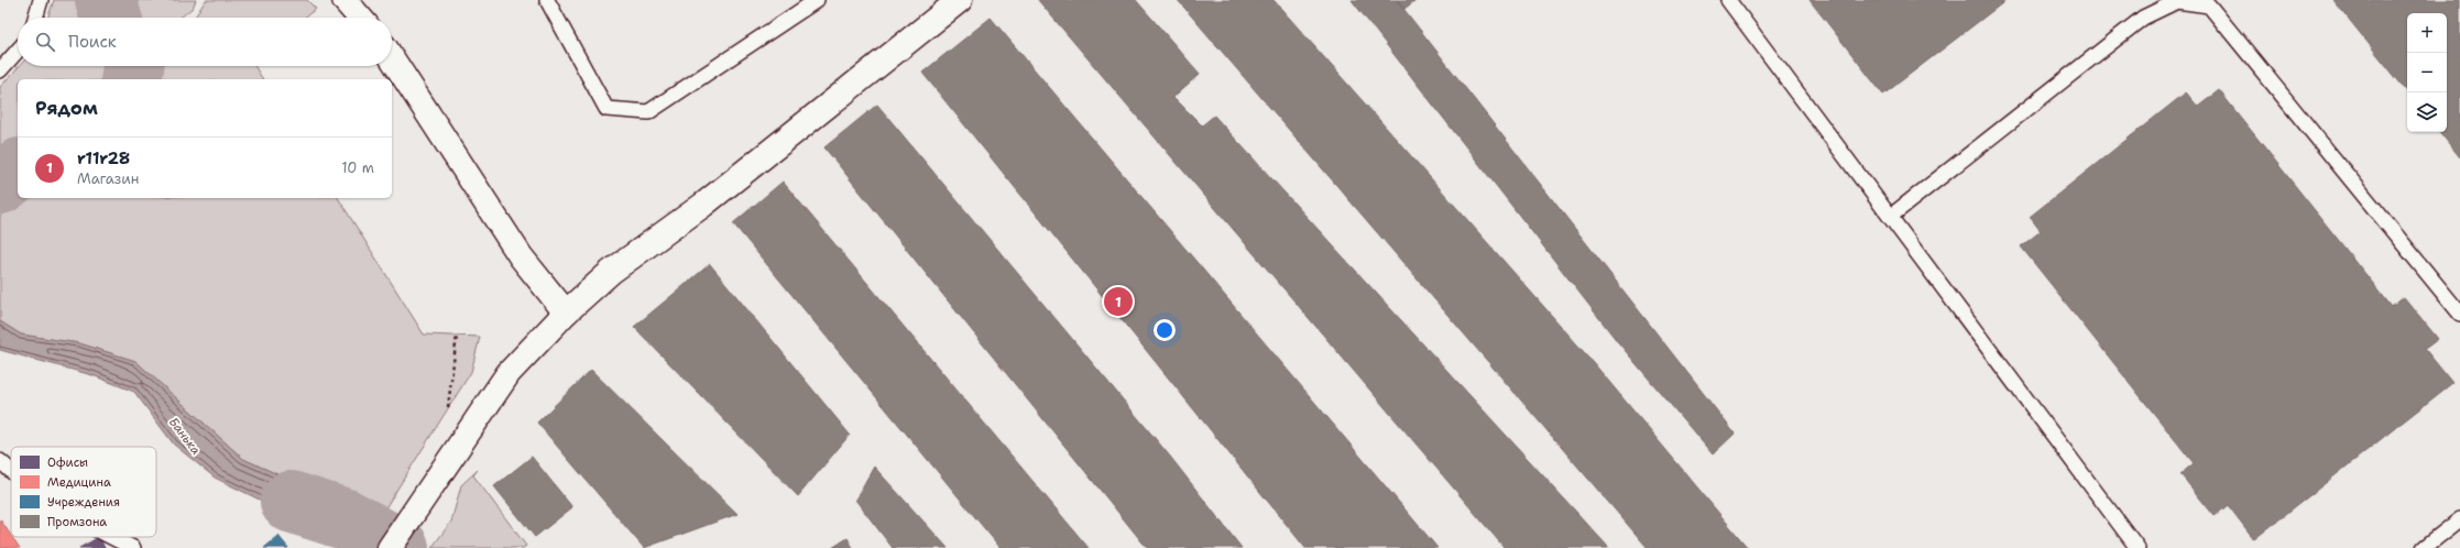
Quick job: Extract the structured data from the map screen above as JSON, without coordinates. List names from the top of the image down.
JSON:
{
  "water": ["Банька"],
  "legend": [
    "Офисы",
    "Медицина",
    "Учреждения",
    "Промзона"
  ],
  "page": {
    "map_buttons": ["+", "−"],
    "search": "Поиск",
    "heading": "Рядом",
    "list": [
      {
        "mark": "1",
        "name": "r11r28",
        "note": "Магазин",
        "value": "10 m"
      }
    ],
    "pins": "1"
  }
}
